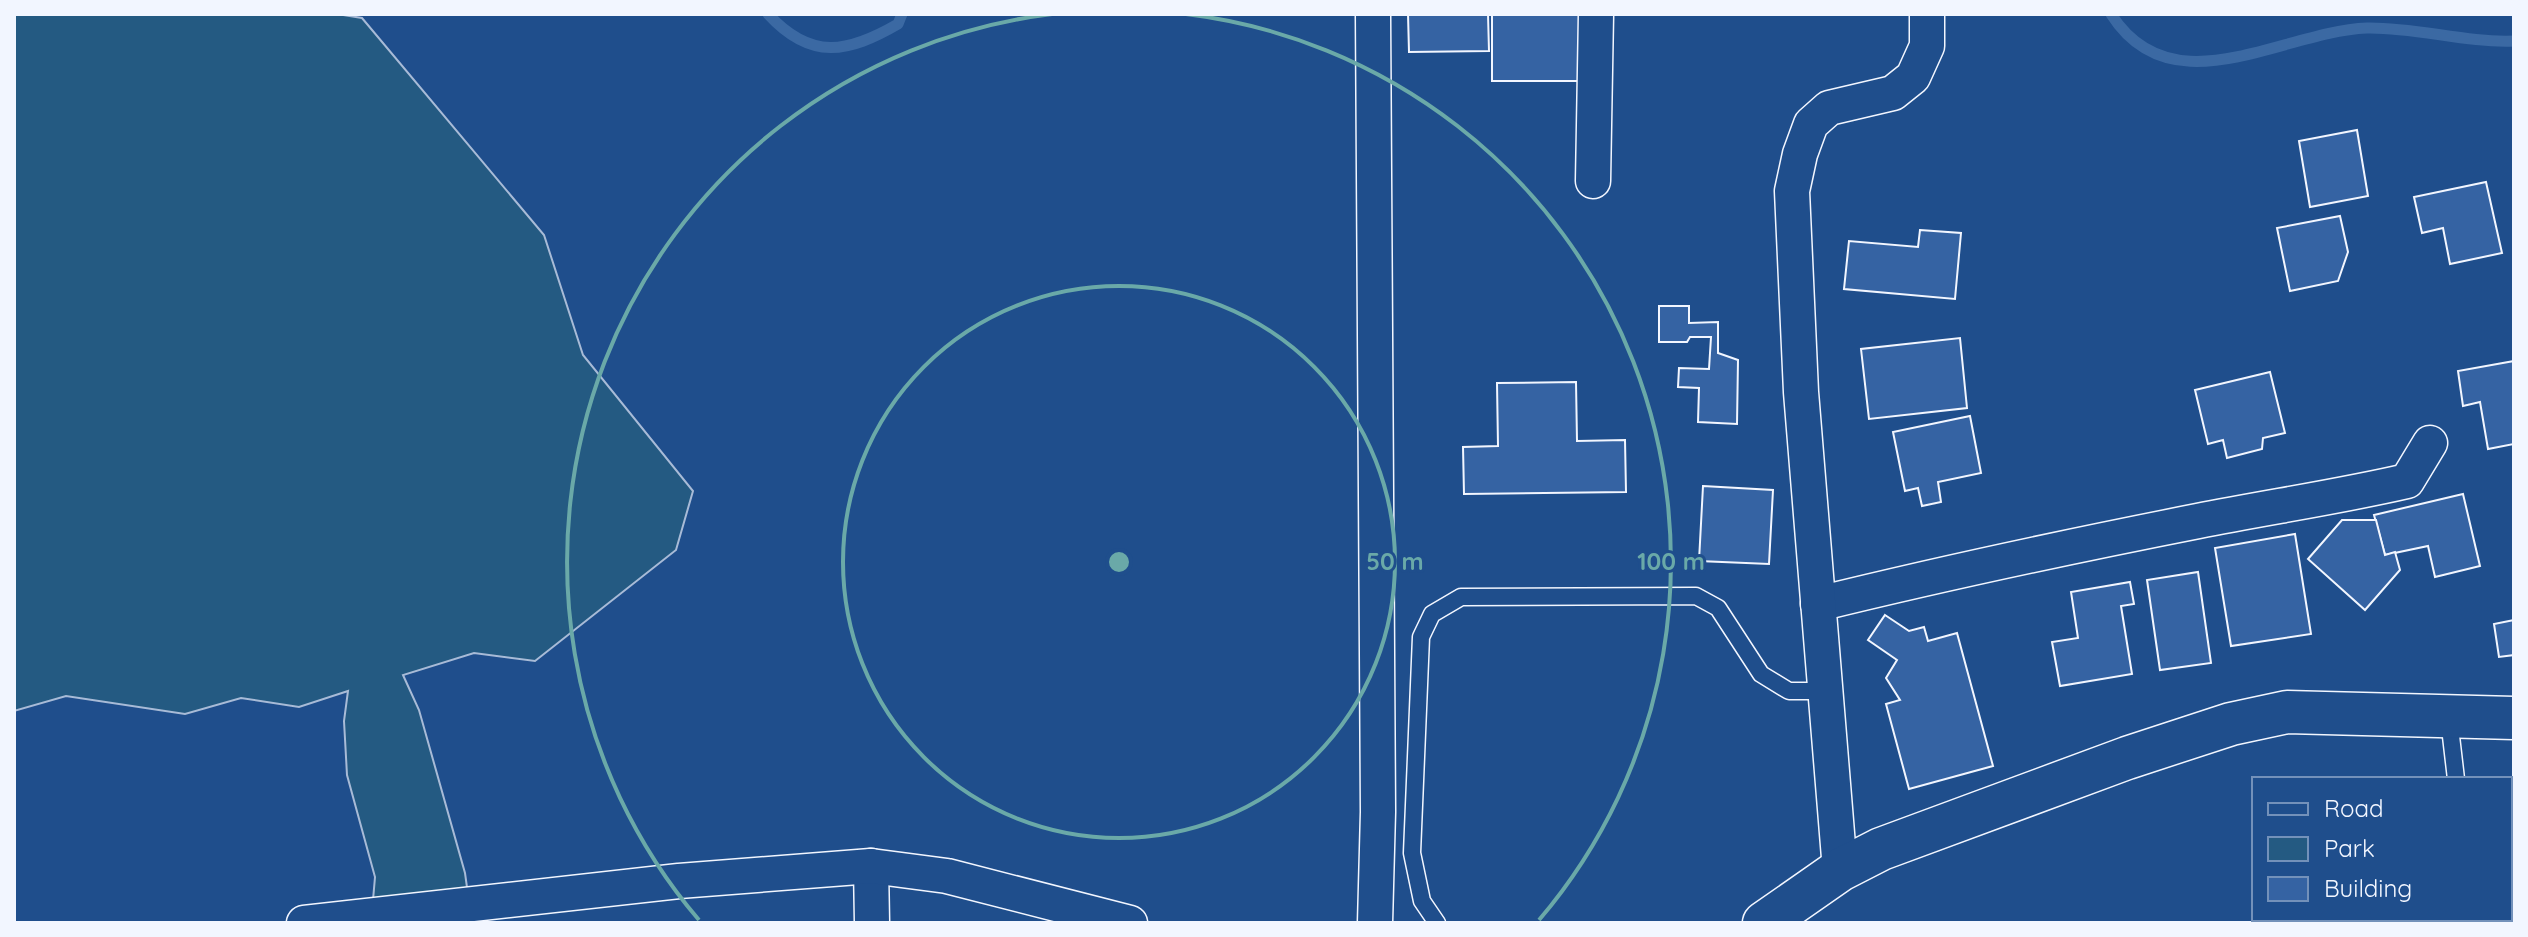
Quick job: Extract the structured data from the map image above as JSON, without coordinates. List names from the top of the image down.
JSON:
{
  "legend": ["Road", "Park", "Building"],
  "rings": ["50 m", "100 m"]
}
